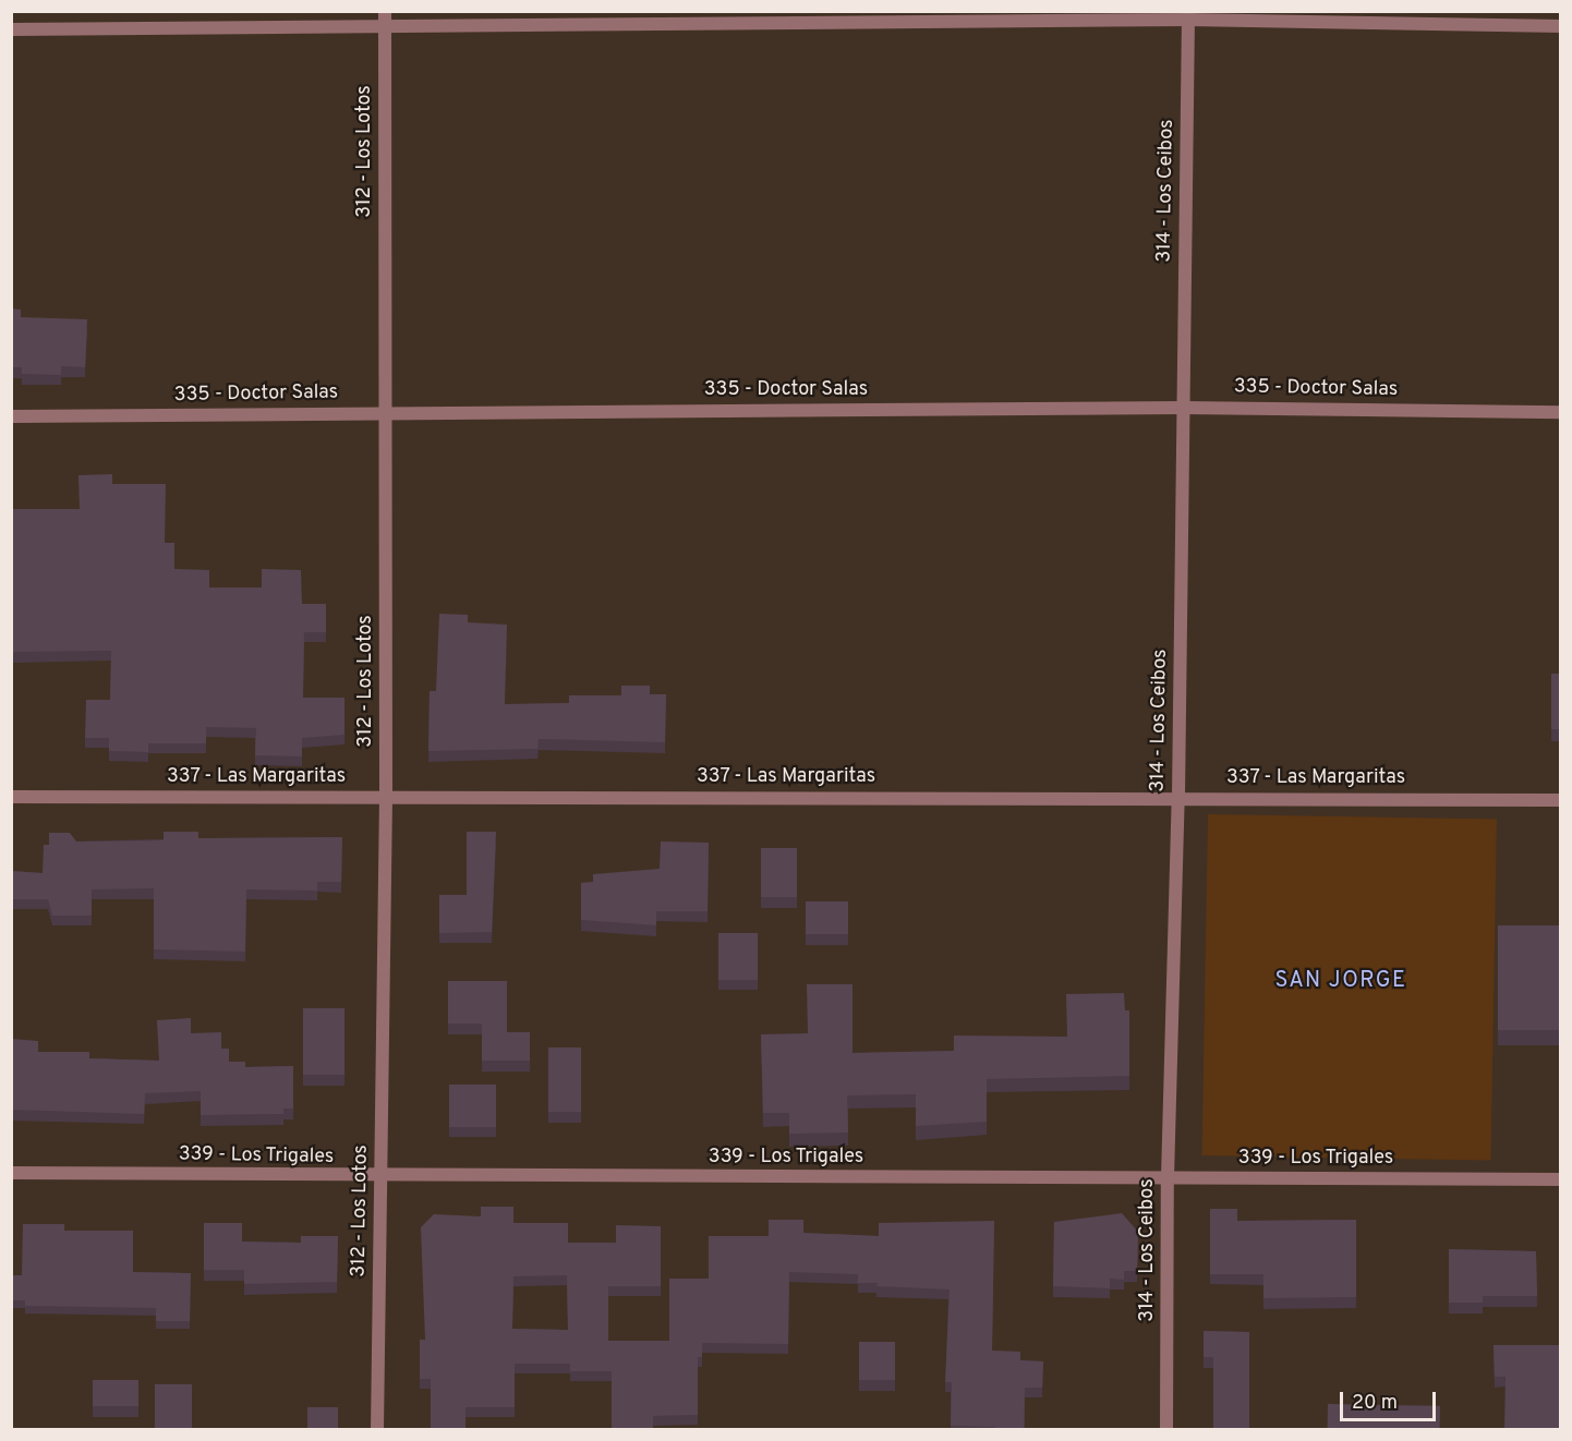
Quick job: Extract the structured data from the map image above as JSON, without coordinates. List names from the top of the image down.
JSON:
{
  "streets": {
    "street": [
      "312 - Los Lotos",
      "314 - Los Ceibos",
      "335 - Doctor Salas",
      "337 - Las Margaritas",
      "339 - Los Trigales"
    ]
  },
  "crossings": [
    ["312 - Los Lotos", "335 - Doctor Salas"],
    ["312 - Los Lotos", "337 - Las Margaritas"],
    ["312 - Los Lotos", "339 - Los Trigales"],
    ["314 - Los Ceibos", "335 - Doctor Salas"],
    ["314 - Los Ceibos", "337 - Las Margaritas"],
    ["314 - Los Ceibos", "339 - Los Trigales"]
  ],
  "districts": ["SAN JORGE"],
  "scale_bar": "20 m"
}
